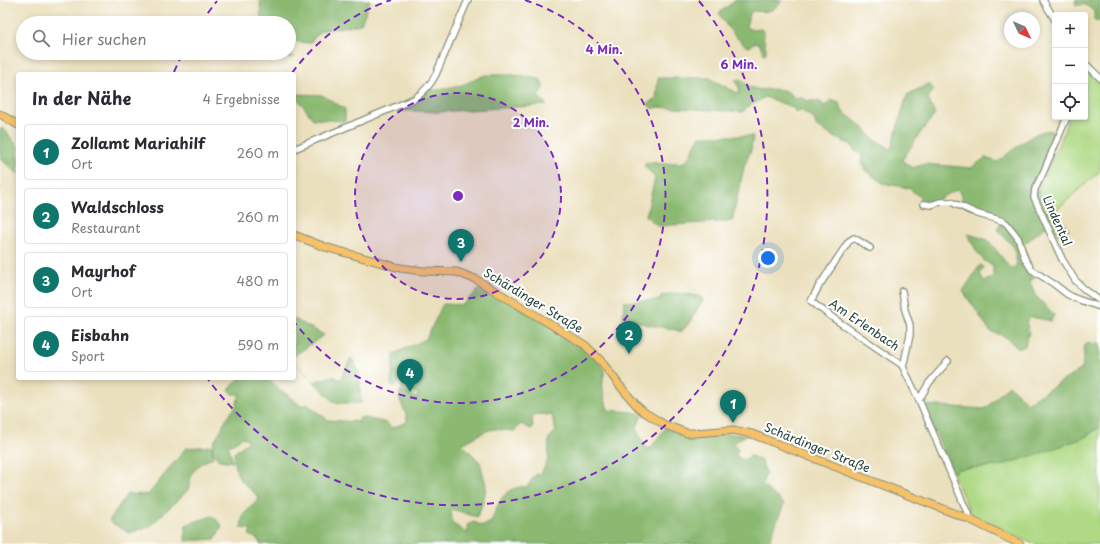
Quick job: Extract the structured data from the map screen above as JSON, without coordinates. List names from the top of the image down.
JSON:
{
  "streets": {
    "main road": ["Schärdinger Straße"],
    "street": ["Lindental", "Am Erlenbach"]
  },
  "north": "bottom right",
  "page": {
    "map_buttons": ["+", "−"],
    "search": "Hier suchen",
    "heading": ["In der Nähe", "4 Ergebnisse"],
    "list": [
      {
        "mark": "1",
        "name": "Zollamt Mariahilf",
        "note": "Ort",
        "value": "260 m"
      },
      {
        "mark": "2",
        "name": "Waldschloss",
        "note": "Restaurant",
        "value": "260 m"
      },
      {
        "mark": "3",
        "name": "Mayrhof",
        "note": "Ort",
        "value": "480 m"
      },
      {
        "mark": "4",
        "name": "Eisbahn",
        "note": "Sport",
        "value": "590 m"
      }
    ],
    "pins": [
      "3",
      "2",
      "4",
      "1"
    ]
  },
  "rings": ["4 Min.", "6 Min.", "2 Min."]
}
